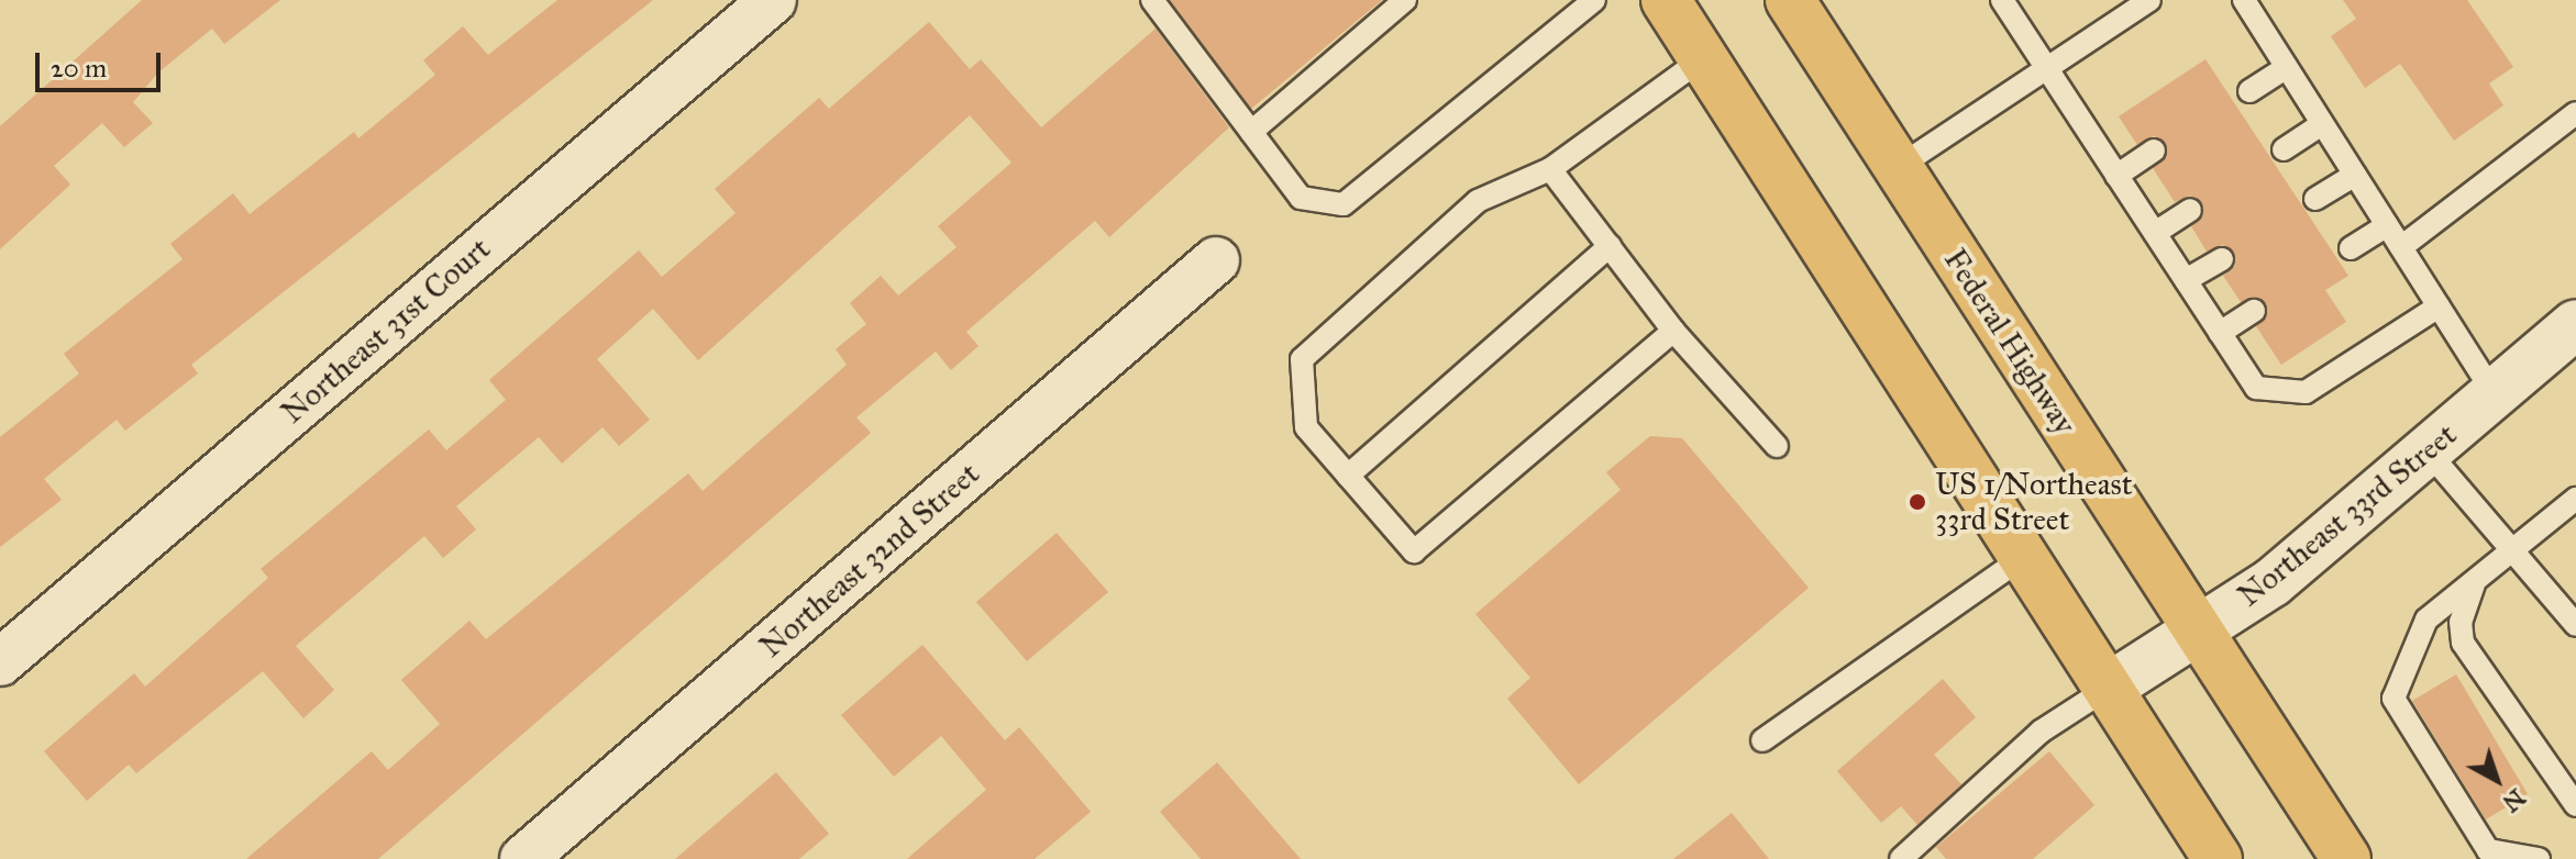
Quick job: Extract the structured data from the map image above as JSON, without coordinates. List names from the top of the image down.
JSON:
{
  "streets": {
    "main road": ["Federal Highway"],
    "street": ["Northeast 31st Court", "Northeast 33rd Street", "Northeast 32nd Street"]
  },
  "crossings": [
    ["Federal Highway", "Northeast 33rd Street"]
  ],
  "places": ["US 1/Northeast 33rd Street"],
  "scale_bar": "20 m",
  "north": "bottom right"
}
